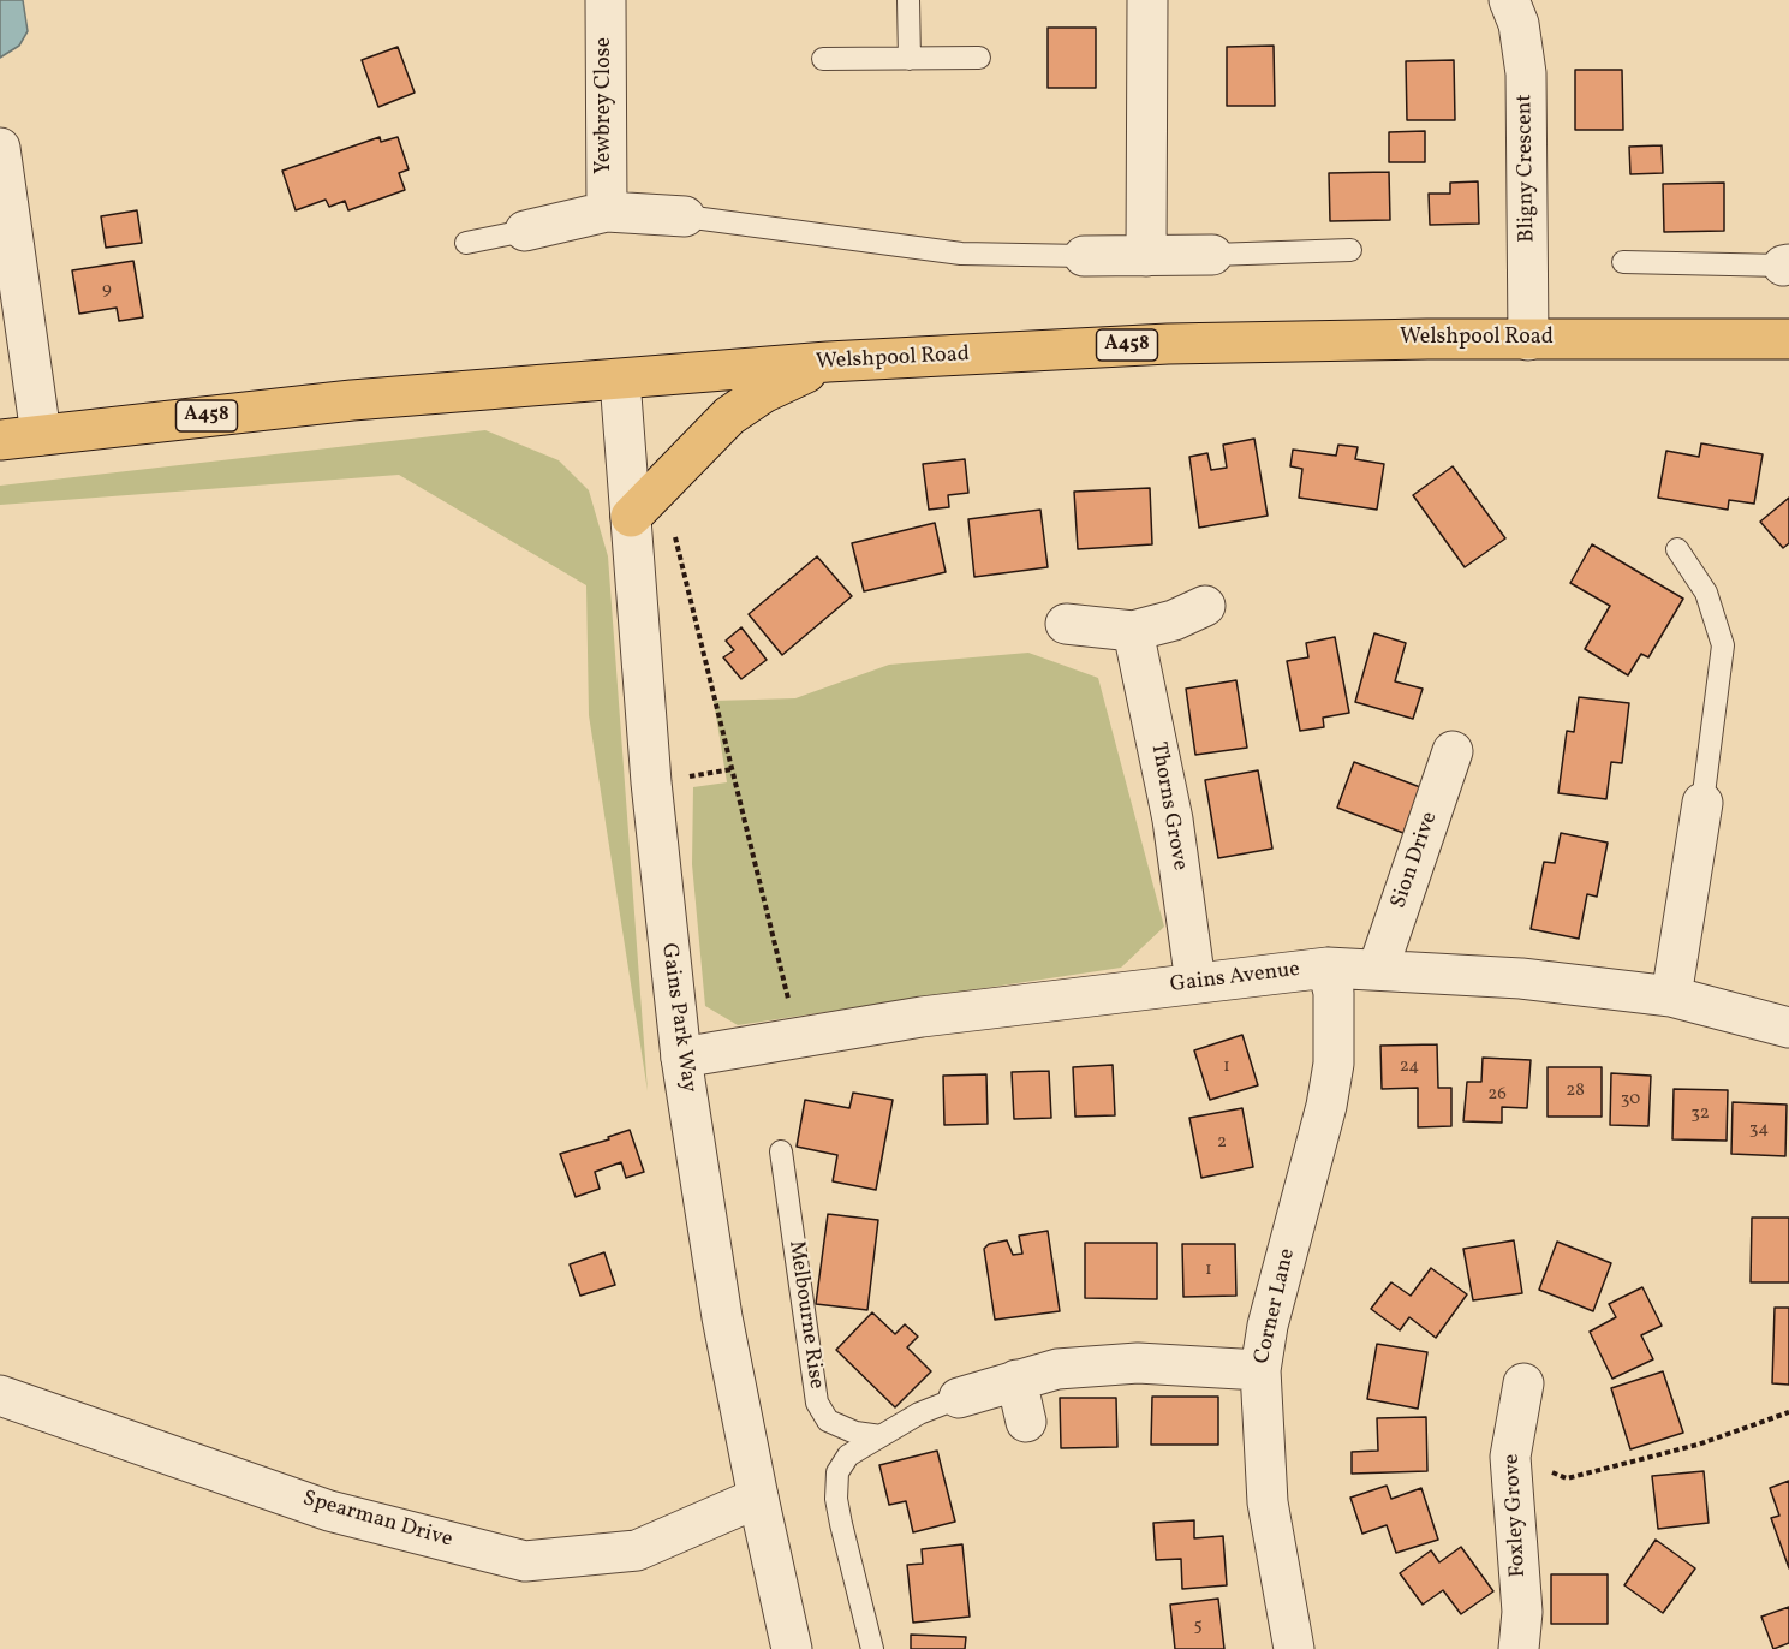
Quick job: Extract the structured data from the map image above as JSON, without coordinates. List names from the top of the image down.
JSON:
{
  "streets": {
    "main road": ["Welshpool Road", "A458"],
    "street": [
      "Yewbrey Close",
      "Bligny Crescent",
      "Thorns Grove",
      "Sion Drive",
      "Gains Avenue",
      "Gains Park Way",
      "Corner Lane",
      "Foxley Grove",
      "Spearman Drive"
    ],
    "lane": ["Melbourne Rise"]
  },
  "crossings": [
    ["Bligny Crescent", "Welshpool Road"],
    ["Welshpool Road", "Gains Park Way"],
    ["Thorns Grove", "Gains Avenue"],
    ["Sion Drive", "Gains Avenue"],
    ["Gains Avenue", "Gains Park Way"],
    ["Gains Avenue", "Corner Lane"],
    ["Gains Park Way", "Spearman Drive"]
  ],
  "house_numbers": [
    "9",
    "1",
    "24",
    "28",
    "26",
    "30",
    "32",
    "34",
    "2",
    "1",
    "5"
  ]
}
